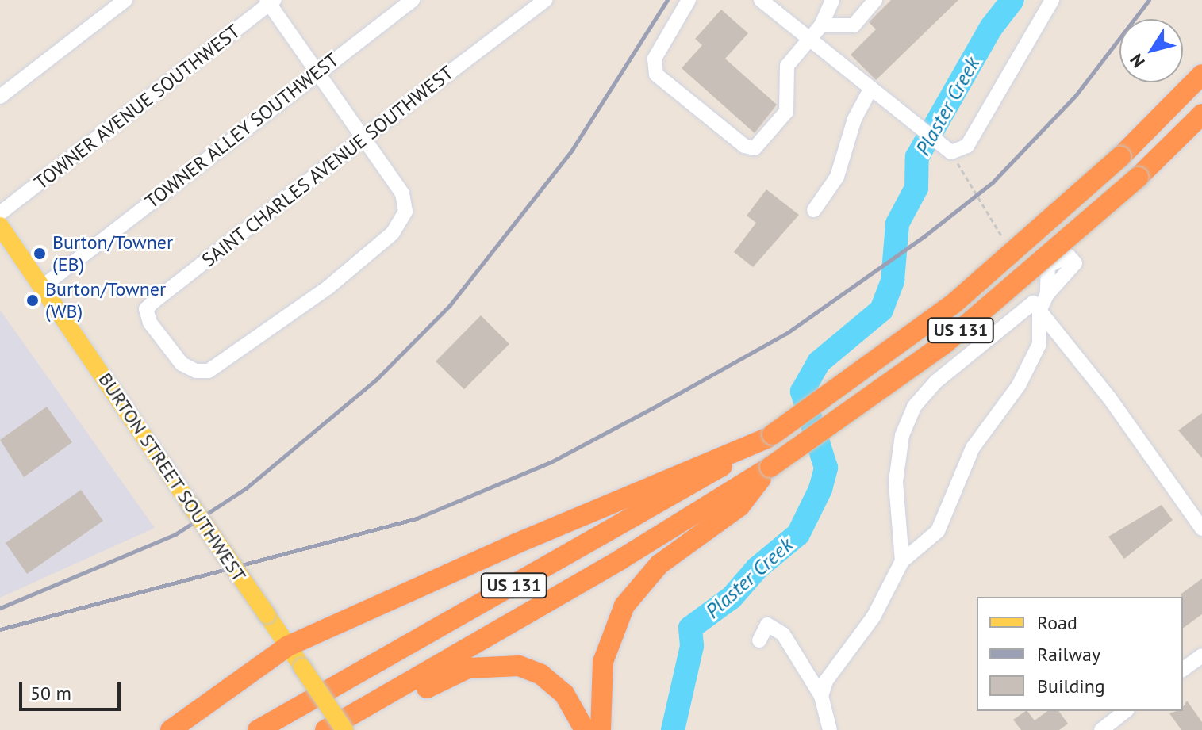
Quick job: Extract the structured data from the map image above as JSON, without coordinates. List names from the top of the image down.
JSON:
{
  "streets": {
    "highway": ["US 131"],
    "main road": ["BURTON STREET SOUTHWEST"],
    "street": ["TOWNER AVENUE SOUTHWEST", "TOWNER ALLEY SOUTHWEST", "SAINT CHARLES AVENUE SOUTHWEST"]
  },
  "crossings": [
    ["TOWNER ALLEY SOUTHWEST", "BURTON STREET SOUTHWEST"]
  ],
  "water": ["Plaster Creek"],
  "places": ["Burton/Towner (EB)", "Burton/Towner (WB)"],
  "legend": ["Road", "Railway", "Building"],
  "scale_bar": "50 m",
  "north": "bottom left"
}
